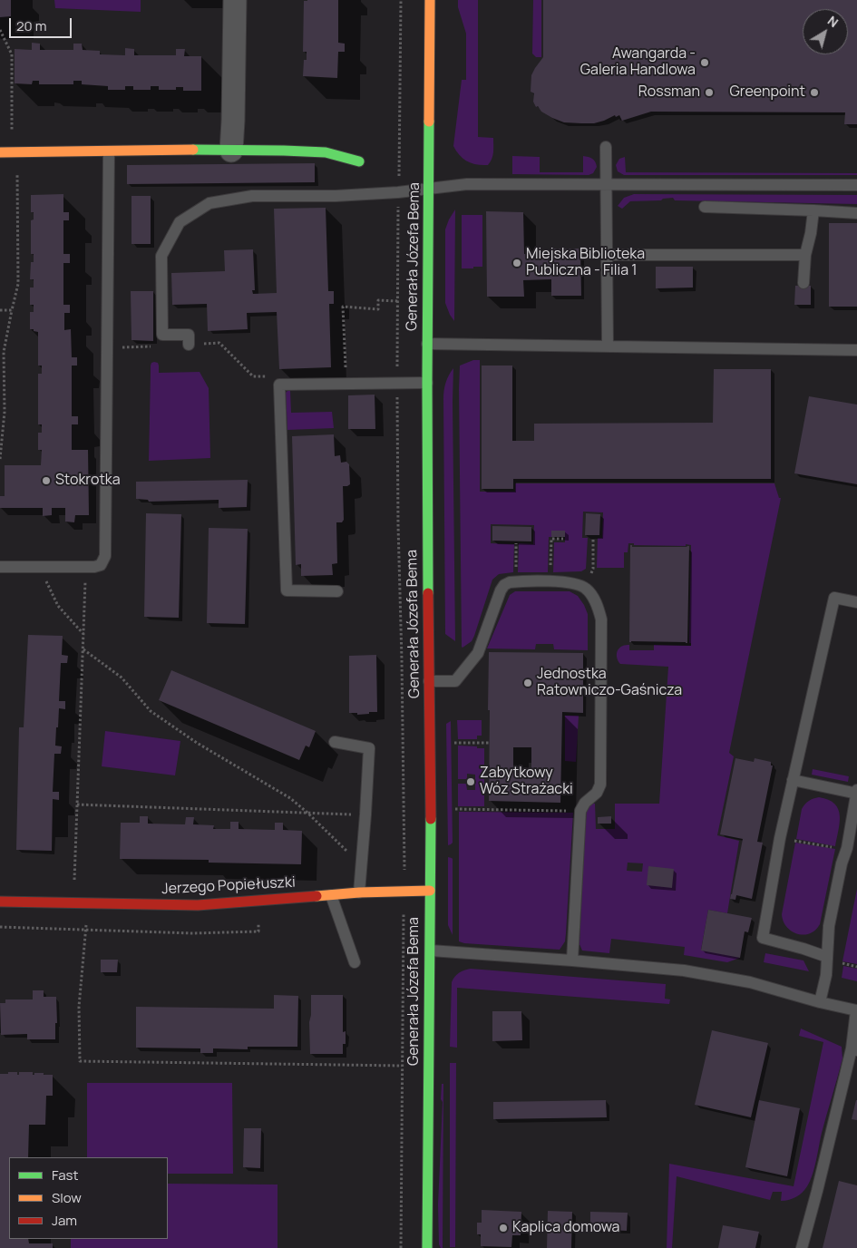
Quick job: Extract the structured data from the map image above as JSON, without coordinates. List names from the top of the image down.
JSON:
{
  "streets": {
    "main road": ["Generała Józefa Bema", "Jerzego Popiełuszki"]
  },
  "crossings": [
    ["Generała Józefa Bema", "Jerzego Popiełuszki"]
  ],
  "places": [
    "Awangarda - Galeria Handlowa",
    "Rossman",
    "Greenpoint",
    "Miejska Biblioteka Publiczna - Filia 1",
    "Stokrotka",
    "Jednostka Ratowniczo-Gaśnicza",
    "Zabytkowy Wóz Strażacki",
    "Kaplica domowa"
  ],
  "legend": ["Fast", "Slow", "Jam"],
  "scale_bar": "20 m",
  "north": "top right"
}
